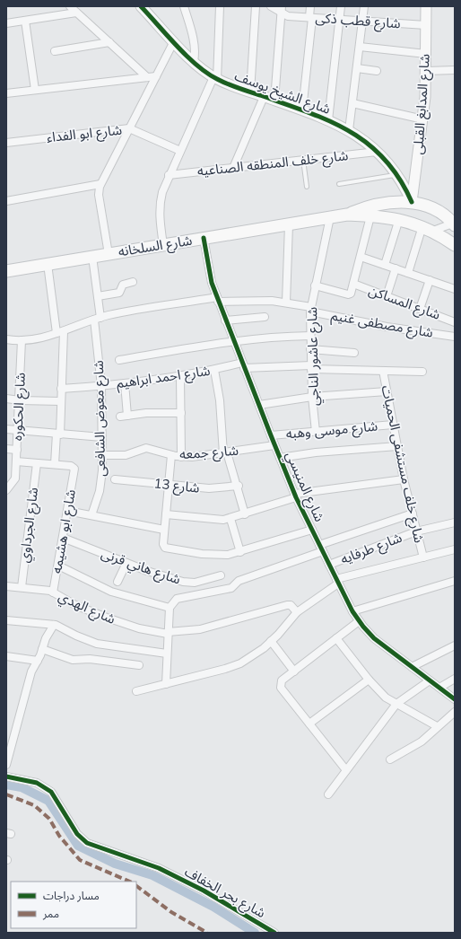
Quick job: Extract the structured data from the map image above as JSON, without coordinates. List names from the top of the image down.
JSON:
{
  "streets": {
    "main road": ["شارع السلخانه"],
    "street": [
      "شارع قطب ذكى",
      "شارع الشيخ يوسف",
      "شارع المدابغ القبلى",
      "شارع ابو الفداء",
      "شارع خلف المنطقه الصناعيه",
      "شارع المساكن",
      "شارع مصطفى غنيم",
      "شارع عاشور الناجي",
      "شارع احمد ابراهيم",
      "شارع الحكوره",
      "شارع معوض الشافعى",
      "شارع موسى وهبه",
      "شارع جمعه",
      "شارع خلف مستشفى الحميات",
      "شارع 13",
      "شارع المنيسي",
      "شارع الجرداوي",
      "شارع ابو هشيمه",
      "شارع طرفايه",
      "شارع هاني قرنى",
      "شارع الهدي",
      "شارع بحر الخفاف"
    ]
  },
  "crossings": [
    ["شارع قطب ذكى", "شارع المدابغ القبلى"],
    ["شارع الشيخ يوسف", "شارع المدابغ القبلى"],
    ["شارع الشيخ يوسف", "شارع خلف المنطقه الصناعيه"],
    ["شارع الشيخ يوسف", "شارع السلخانه"],
    ["شارع المدابغ القبلى", "شارع السلخانه"],
    ["شارع السلخانه", "شارع عاشور الناجي"],
    ["شارع السلخانه", "شارع معوض الشافعى"],
    ["شارع السلخانه", "شارع المنيسي"],
    ["شارع مصطفى غنيم", "شارع عاشور الناجي"],
    ["شارع مصطفى غنيم", "شارع الحكوره"],
    ["شارع مصطفى غنيم", "شارع معوض الشافعى"],
    ["شارع مصطفى غنيم", "شارع المنيسي"],
    ["شارع عاشور الناجي", "شارع احمد ابراهيم"],
    ["شارع عاشور الناجي", "شارع موسى وهبه"],
    ["شارع احمد ابراهيم", "شارع معوض الشافعى"],
    ["شارع احمد ابراهيم", "شارع خلف مستشفى الحميات"],
    ["شارع احمد ابراهيم", "شارع المنيسي"],
    ["شارع معوض الشافعى", "شارع جمعه"],
    ["شارع موسى وهبه", "شارع خلف مستشفى الحميات"],
    ["شارع موسى وهبه", "شارع المنيسي"],
    ["شارع جمعه", "شارع المنيسي"],
    ["شارع خلف مستشفى الحميات", "شارع طرفايه"],
    ["شارع المنيسي", "شارع طرفايه"],
    ["شارع الجرداوي", "شارع الهدي"],
    ["شارع ابو هشيمه", "شارع هاني قرنى"],
    ["شارع ابو هشيمه", "شارع الهدي"]
  ],
  "legend": ["مسار دراجات", "ممر"]
}
